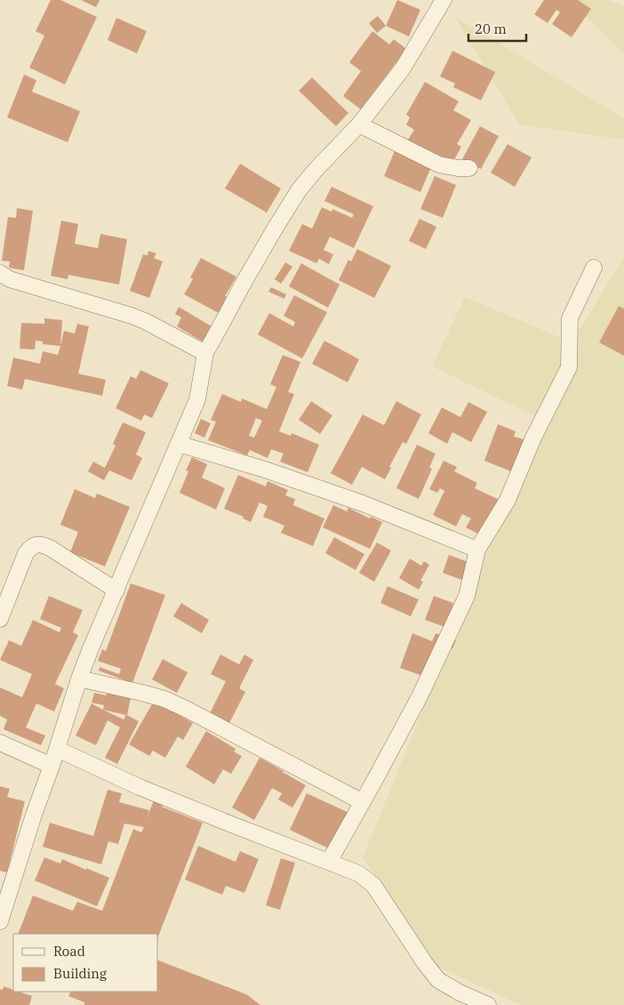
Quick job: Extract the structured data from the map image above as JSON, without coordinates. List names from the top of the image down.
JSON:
{
  "legend": ["Road", "Building"],
  "scale_bar": "20 m"
}
